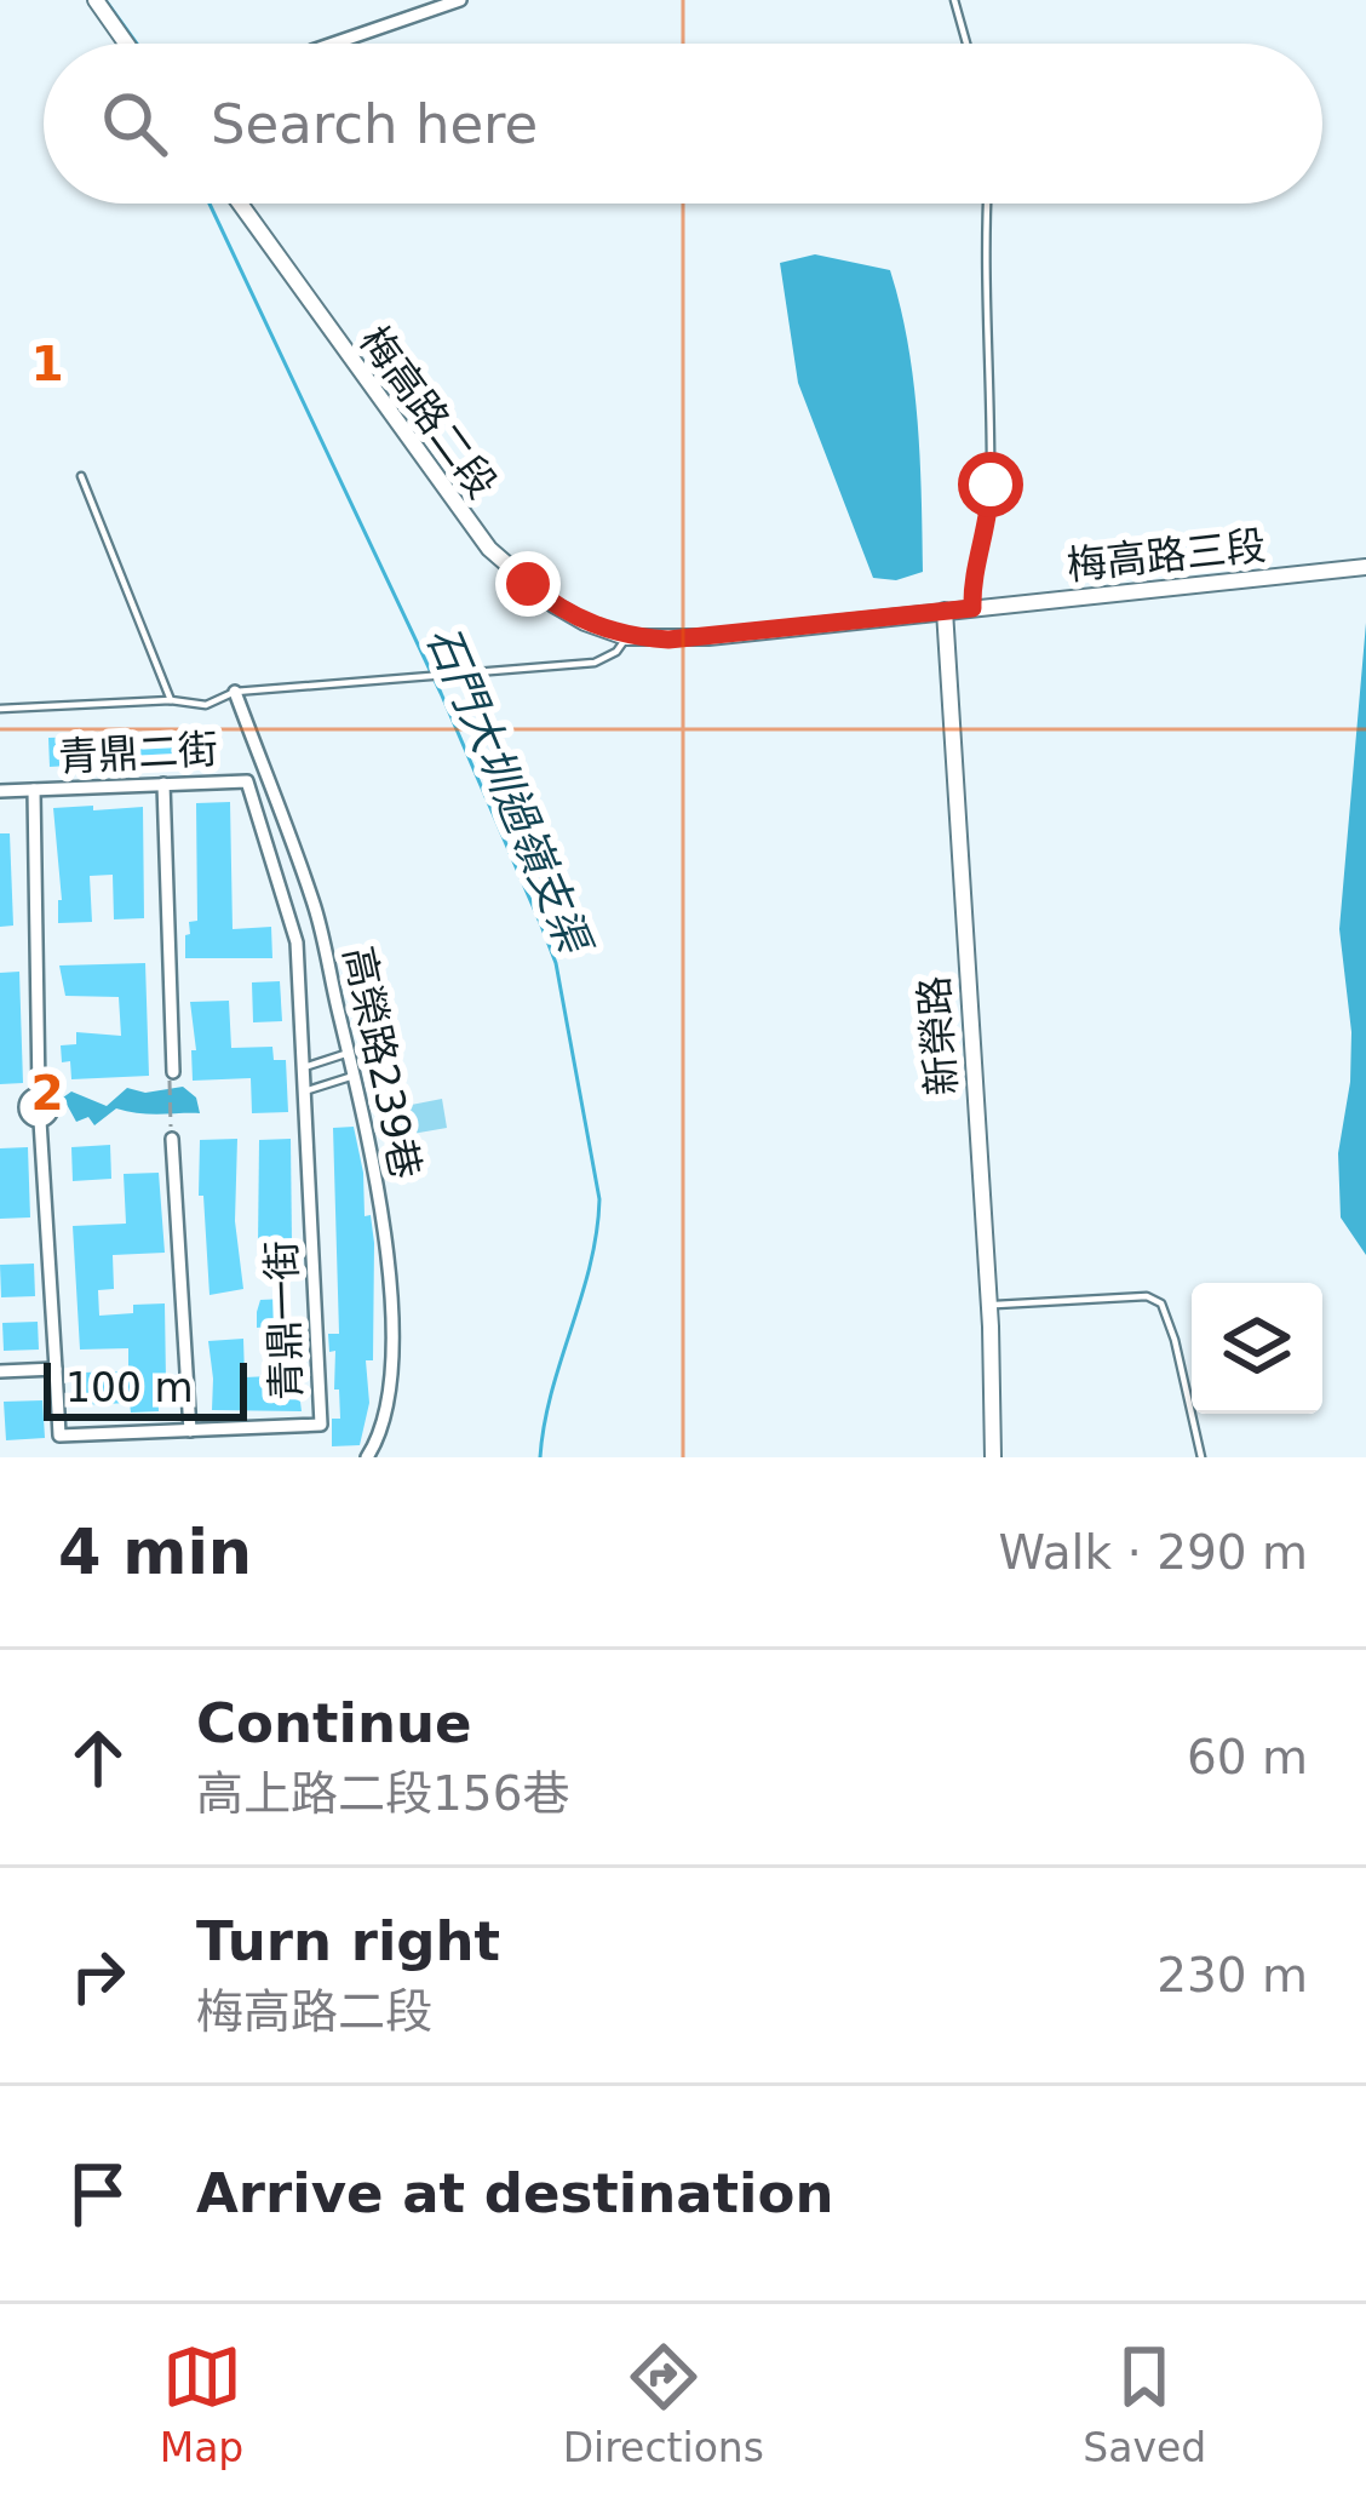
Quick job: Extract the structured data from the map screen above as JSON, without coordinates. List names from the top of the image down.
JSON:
{
  "streets": {
    "street": [
      "梅高路二段",
      "梅高路三段",
      "青鼎二街",
      "新榮路",
      "高榮路239巷",
      "青鼎一街"
    ]
  },
  "crossings": [
    ["梅高路二段", "梅高路三段"],
    ["梅高路二段", "新榮路"]
  ],
  "water": ["石門大圳過嶺支渠"],
  "scale_bar": "100 m",
  "page": {
    "search": "Search here",
    "scale": "100 m",
    "heading": ["4 min", "Walk · 290 m"],
    "list": [
      ["Continue", "高上路二段156巷", "60 m"],
      ["Turn right", "梅高路二段", "230 m"],
      "Arrive at destination"
    ],
    "nav": ["Map", "Directions", "Saved"]
  },
  "grid": {
    "rows": ["1", "2"]
  }
}
